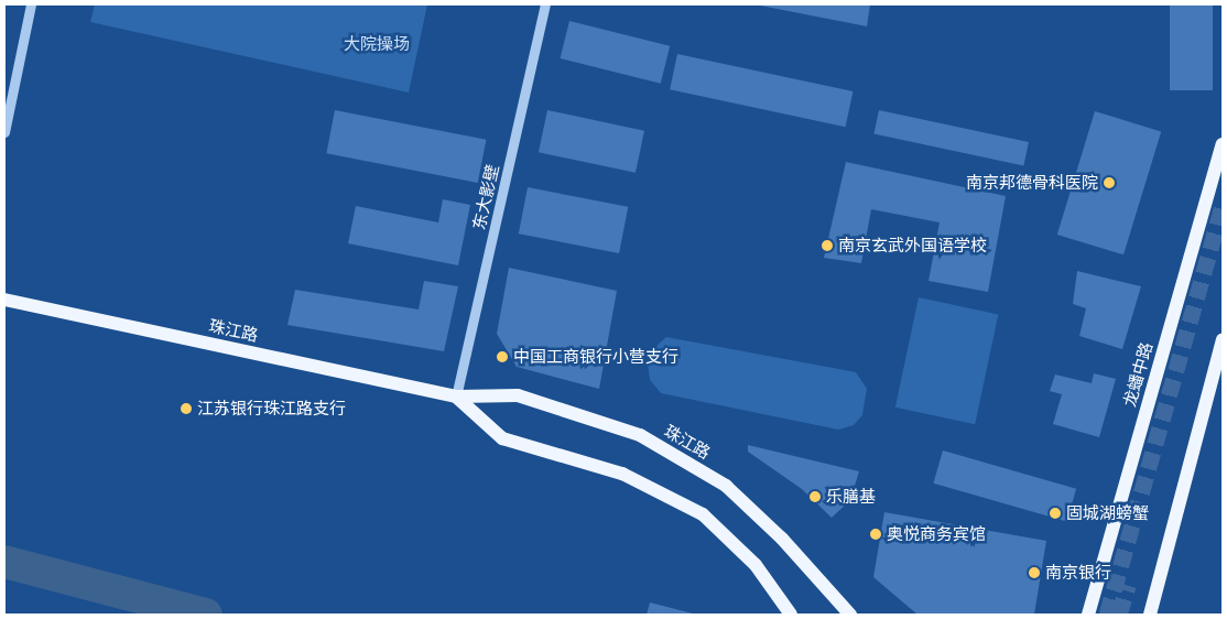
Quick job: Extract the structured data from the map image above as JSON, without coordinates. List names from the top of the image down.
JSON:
{
  "streets": {
    "main road": ["珠江路", "龙蟠中路"],
    "street": ["东大影壁"]
  },
  "crossings": [
    ["东大影壁", "珠江路"]
  ],
  "parks": ["大院操场"],
  "places": [
    "南京邦德骨科医院",
    "南京玄武外国语学校",
    "中国工商银行小营支行",
    "江苏银行珠江路支行",
    "乐膳基",
    "固城湖螃蟹",
    "奥悦商务宾馆",
    "南京银行"
  ]
}
